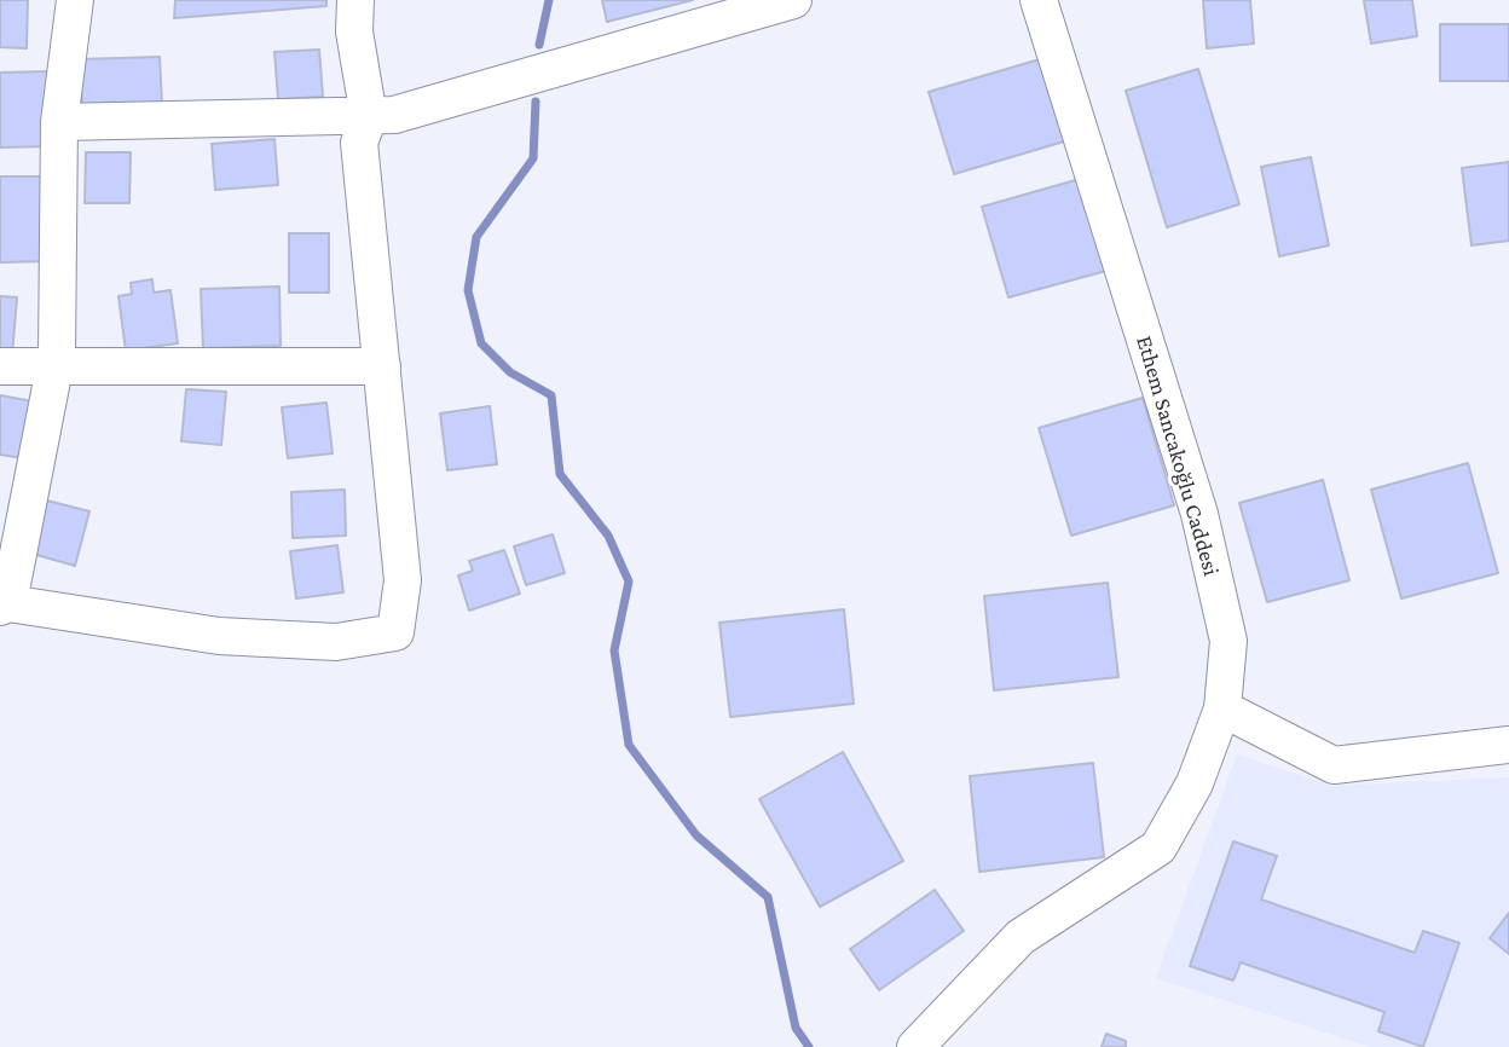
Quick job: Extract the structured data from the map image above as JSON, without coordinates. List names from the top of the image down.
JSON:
{
  "streets": {
    "street": ["Ethem Sancakoğlu Caddesi"]
  }
}
